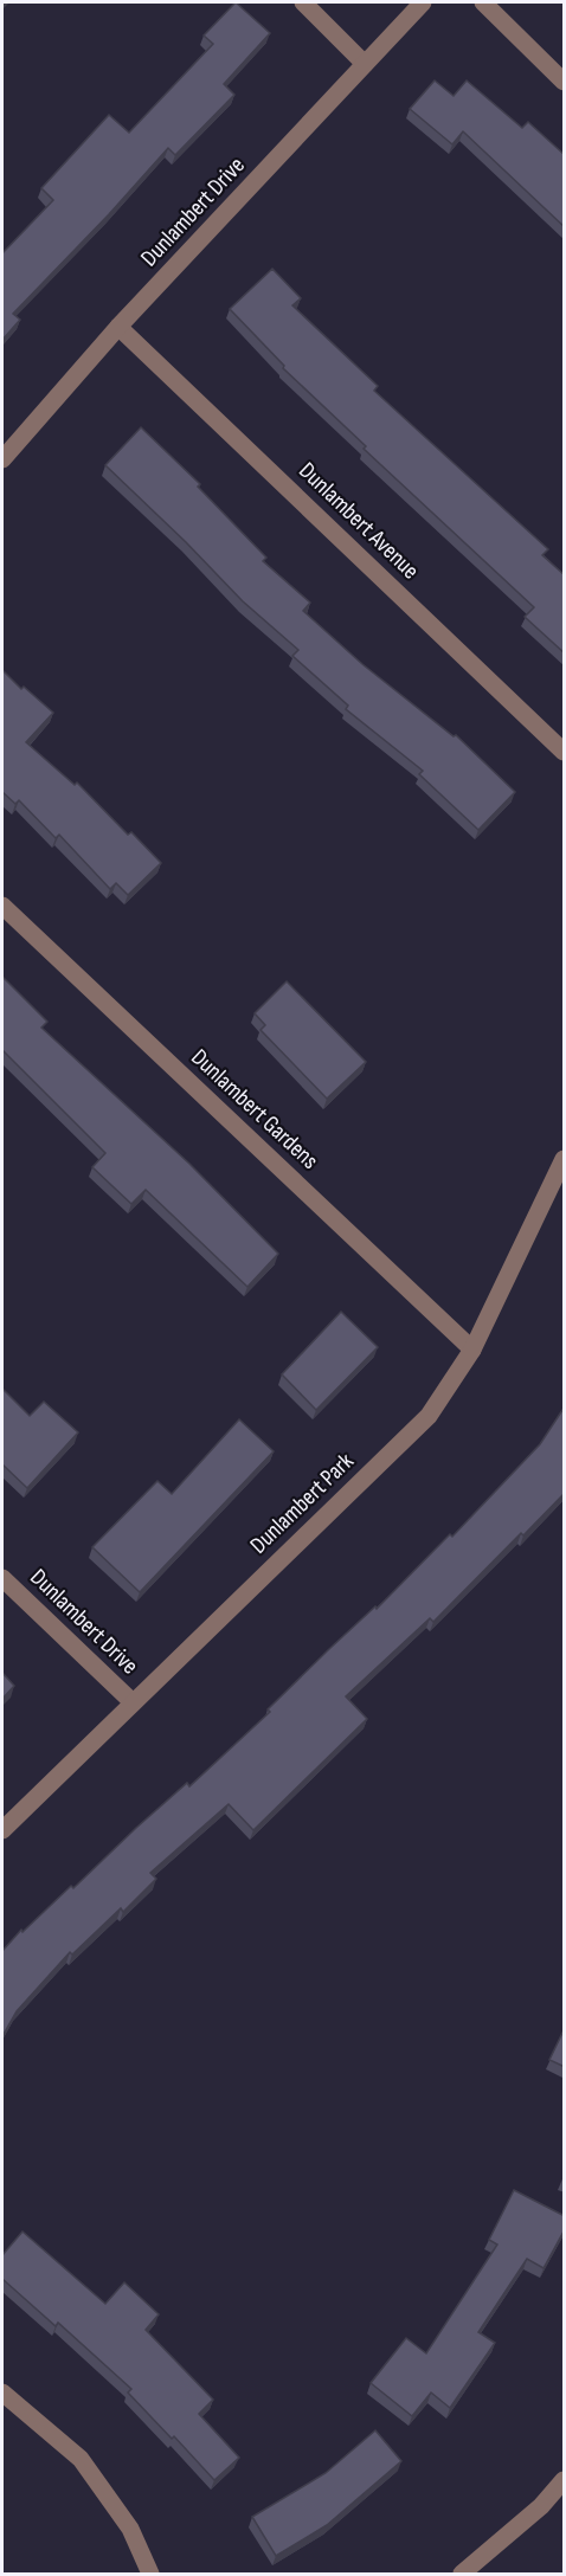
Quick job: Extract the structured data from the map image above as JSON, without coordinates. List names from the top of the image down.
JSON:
{
  "streets": {
    "street": [
      "Dunlambert Drive",
      "Dunlambert Avenue",
      "Dunlambert Gardens",
      "Dunlambert Park"
    ]
  },
  "crossings": [
    ["Dunlambert Drive", "Dunlambert Avenue"],
    ["Dunlambert Drive", "Dunlambert Park"],
    ["Dunlambert Gardens", "Dunlambert Park"]
  ]
}
